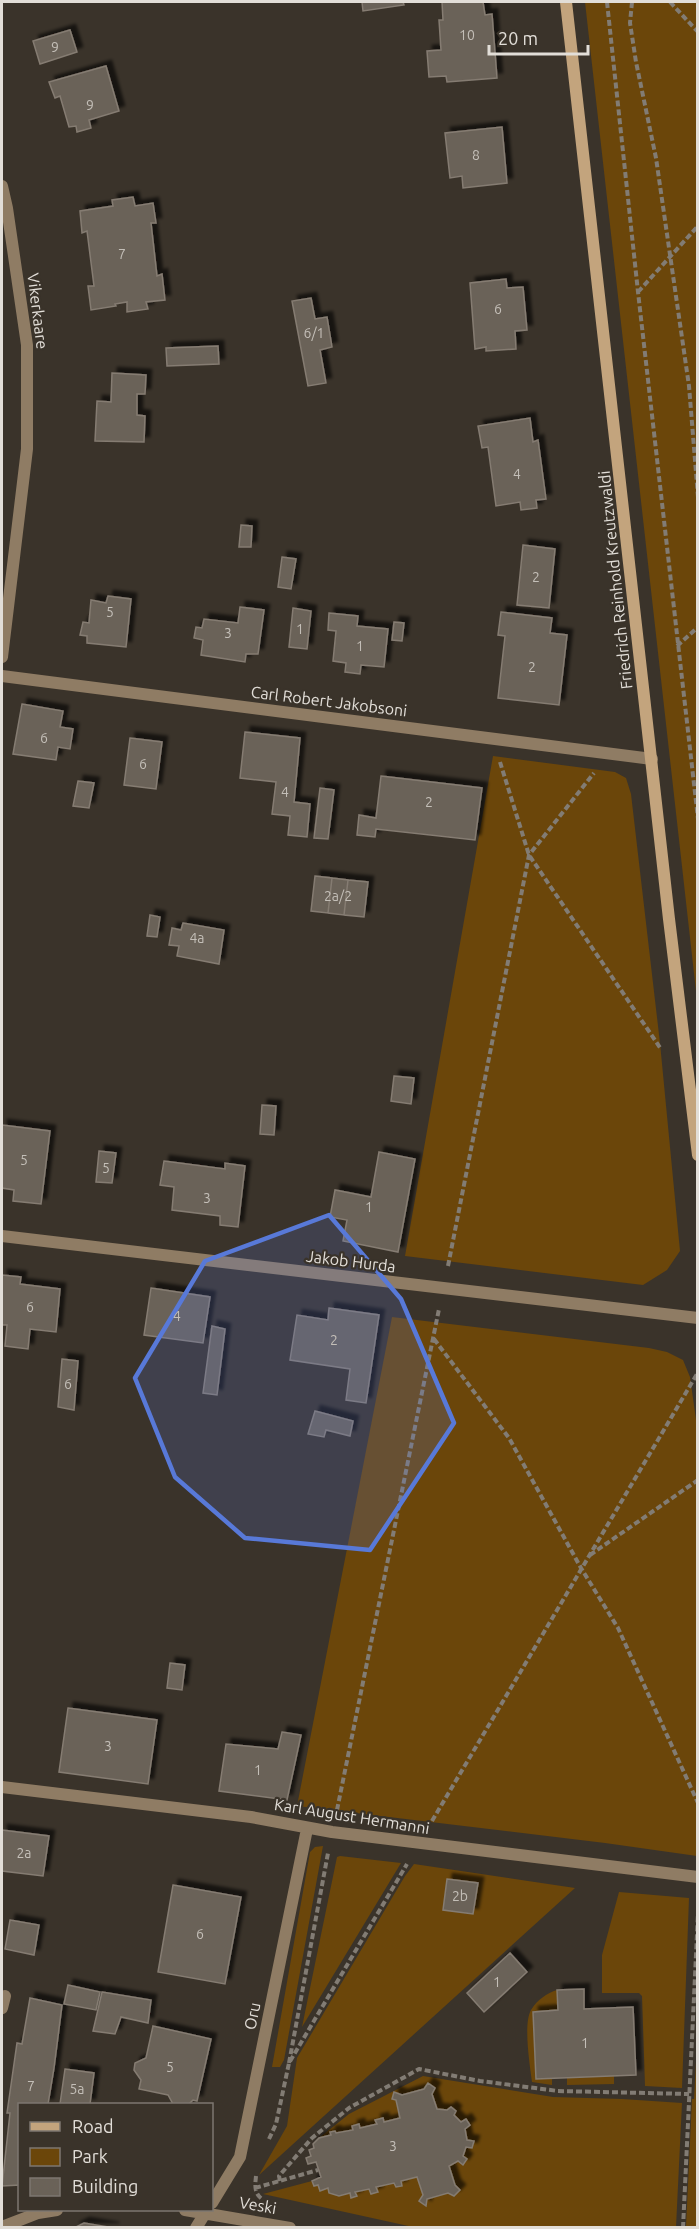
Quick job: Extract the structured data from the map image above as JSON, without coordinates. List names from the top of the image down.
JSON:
{
  "streets": {
    "main road": ["Friedrich Reinhold Kreutzwaldi"],
    "street": [
      "Vikerkaare",
      "Carl Robert Jakobsoni",
      "Jakob Hurda",
      "Karl August Hermanni",
      "Oru",
      "Veski"
    ]
  },
  "crossings": [
    ["Friedrich Reinhold Kreutzwaldi", "Carl Robert Jakobsoni"],
    ["Karl August Hermanni", "Oru"]
  ],
  "house_numbers": [
    "10",
    "9",
    "9",
    "8",
    "7",
    "6",
    "6/1",
    "4",
    "2",
    "5",
    "1",
    "3",
    "1",
    "2",
    "6",
    "6",
    "4",
    "2",
    "2a/2",
    "4a",
    "5",
    "5",
    "3",
    "1",
    "6",
    "4",
    "2",
    "6",
    "3",
    "1",
    "2a",
    "2b",
    "6",
    "1",
    "1",
    "5",
    "7",
    "5a",
    "3"
  ],
  "legend": ["Road", "Park", "Building"],
  "scale_bar": "20 m"
}
